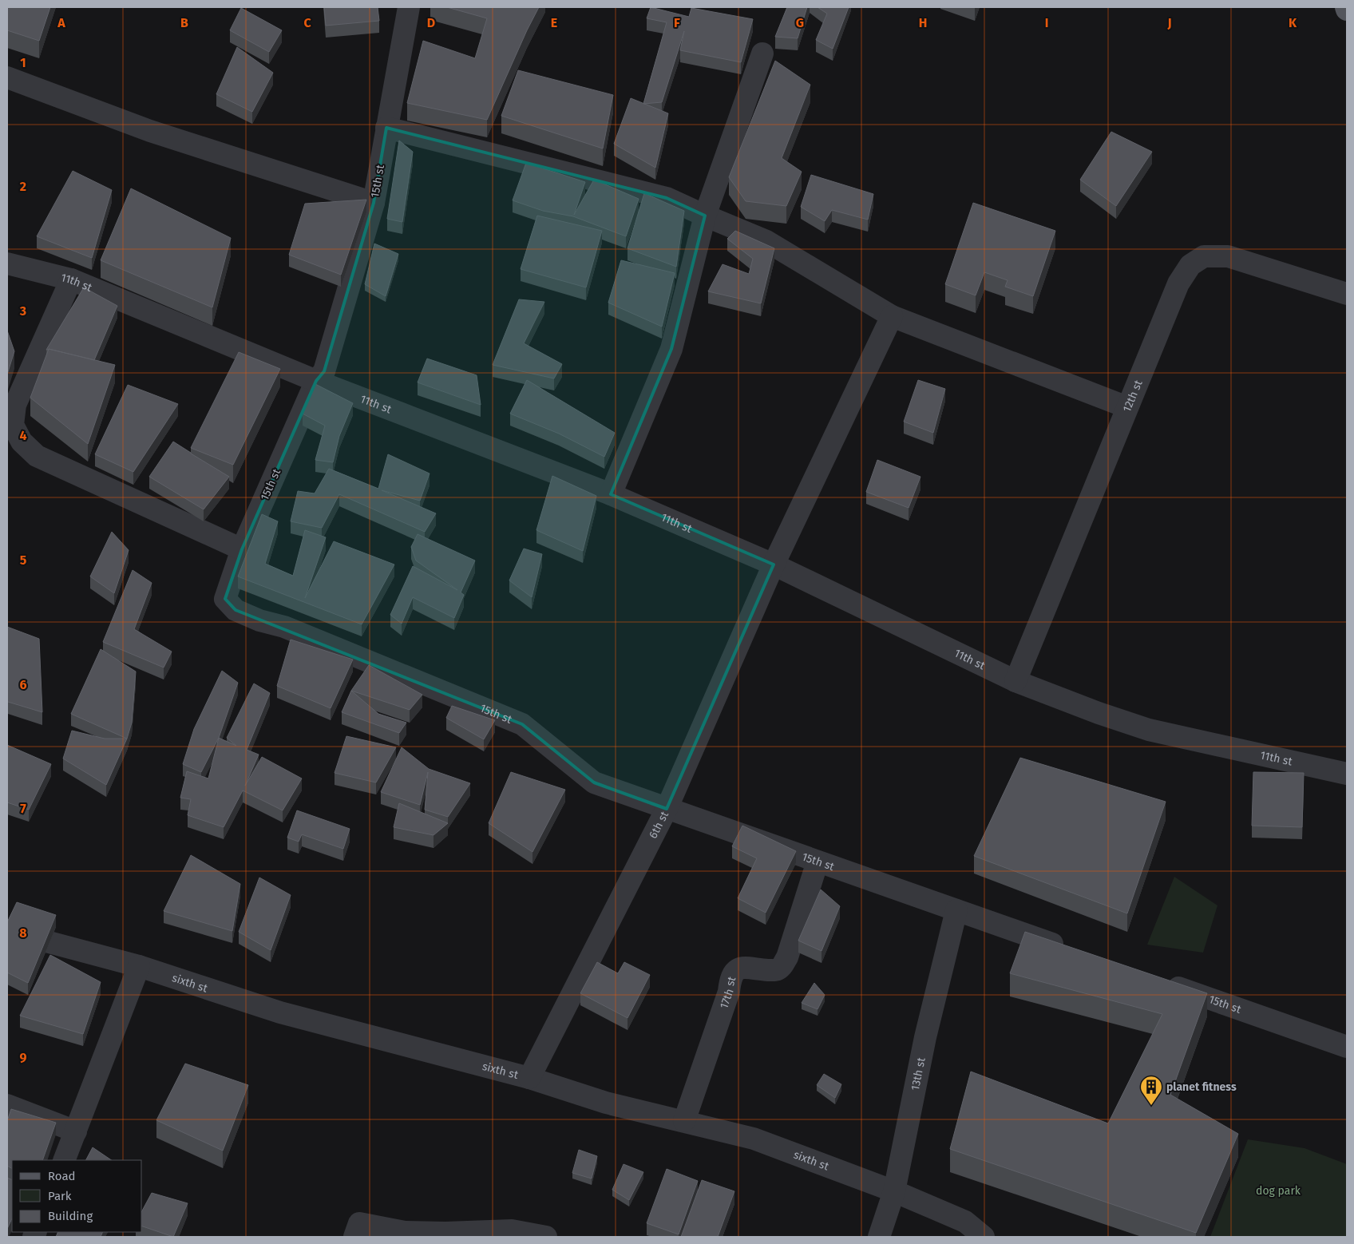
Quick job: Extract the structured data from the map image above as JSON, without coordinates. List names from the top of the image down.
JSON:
{
  "streets": {
    "street": [
      "15th st",
      "11th st",
      "12th st",
      "6th st",
      "sixth st",
      "17th st",
      "13th st"
    ]
  },
  "crossings": [
    ["15th st", "11th st"],
    ["15th st", "6th st"],
    ["15th st", "17th st"],
    ["15th st", "13th st"],
    ["11th st", "12th st"],
    ["11th st", "6th st"],
    ["6th st", "sixth st"],
    ["sixth st", "17th st"],
    ["sixth st", "13th st"]
  ],
  "parks": ["dog park"],
  "places": {
    "building": ["planet fitness"]
  },
  "legend": ["Road", "Park", "Building"],
  "grid": {
    "columns": [
      "A",
      "B",
      "C",
      "D",
      "E",
      "F",
      "G",
      "H",
      "I",
      "J",
      "K"
    ],
    "rows": [
      "1",
      "2",
      "3",
      "4",
      "5",
      "6",
      "7",
      "8",
      "9"
    ]
  }
}
